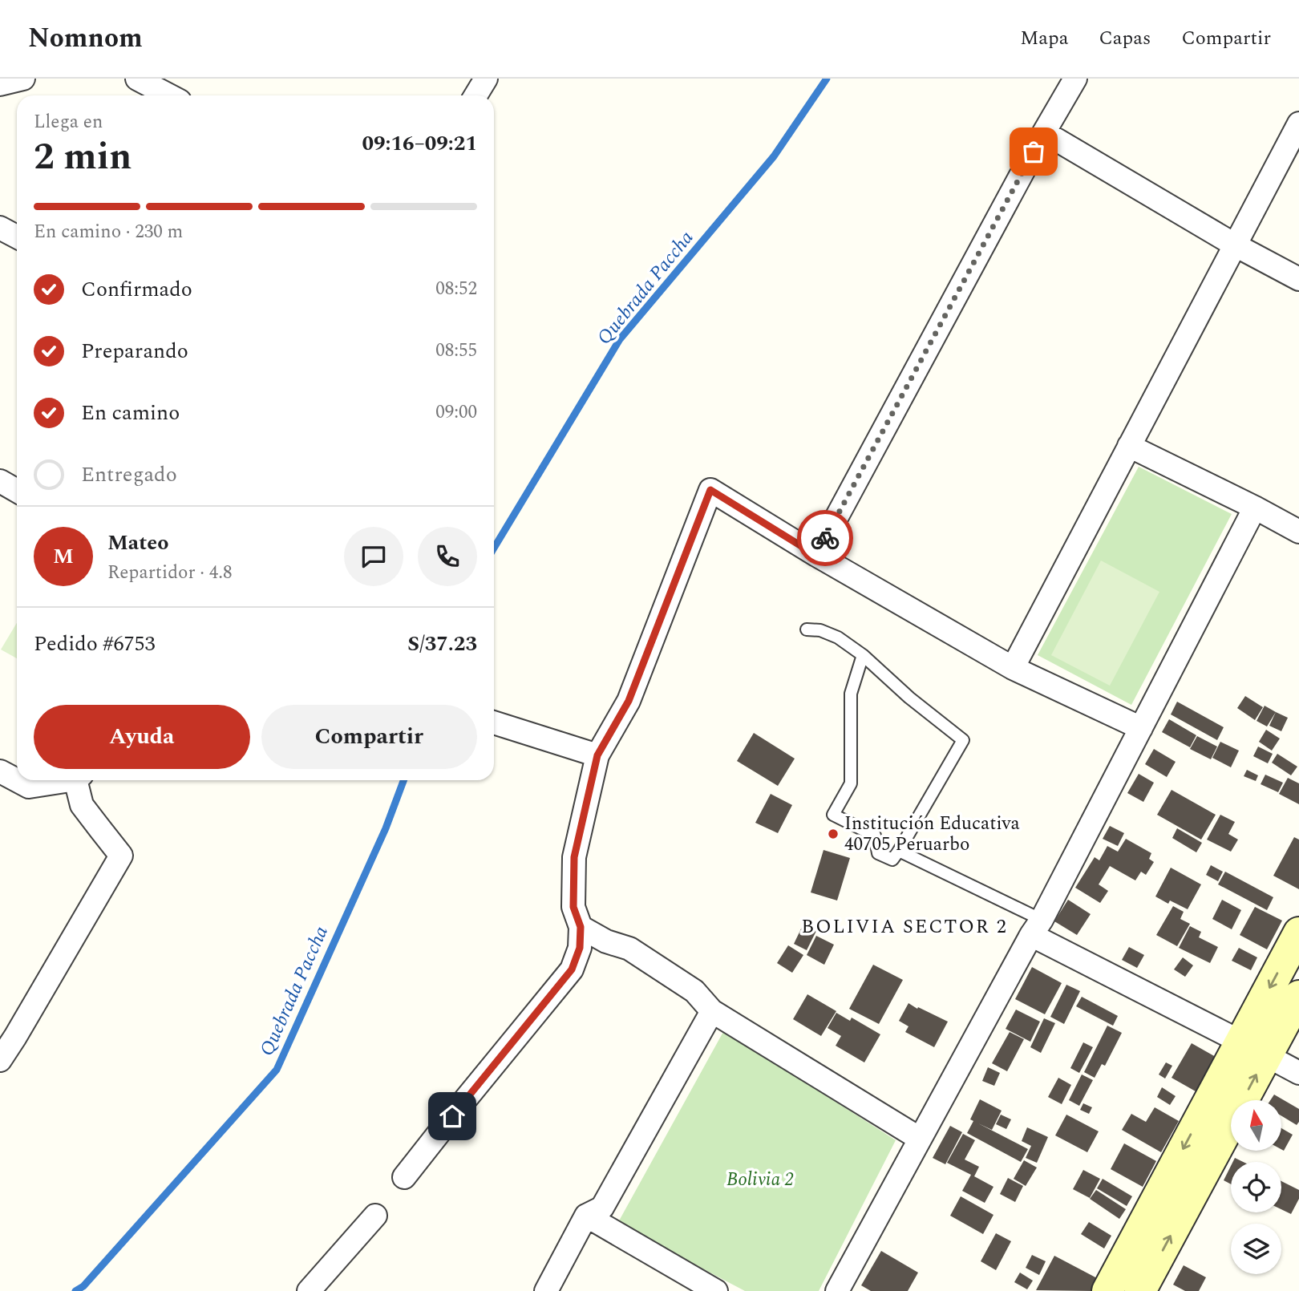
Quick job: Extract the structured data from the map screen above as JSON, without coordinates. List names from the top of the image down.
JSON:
{
  "districts": ["BOLIVIA SECTOR 2"],
  "water": ["Quebrada Paccha"],
  "parks": ["Bolivia 2"],
  "places": ["Institución Educativa 40705 Peruarbo"],
  "north": "top",
  "page": {
    "header": "Nomnom",
    "nav": ["Mapa", "Capas", "Compartir"],
    "heading": ["2 min", "Llega en", "09:16–09:21"],
    "panel": [
      "Mateo",
      "Repartidor · 4.8",
      "Pedido #6753",
      "S/37.23"
    ],
    "bar": "En camino · 230 m",
    "list": [
      ["Confirmado", "08:52"],
      ["Preparando", "08:55"],
      ["En camino", "09:00"],
      "Entregado"
    ],
    "round": "M",
    "buttons": ["Ayuda", "Compartir"]
  }
}
